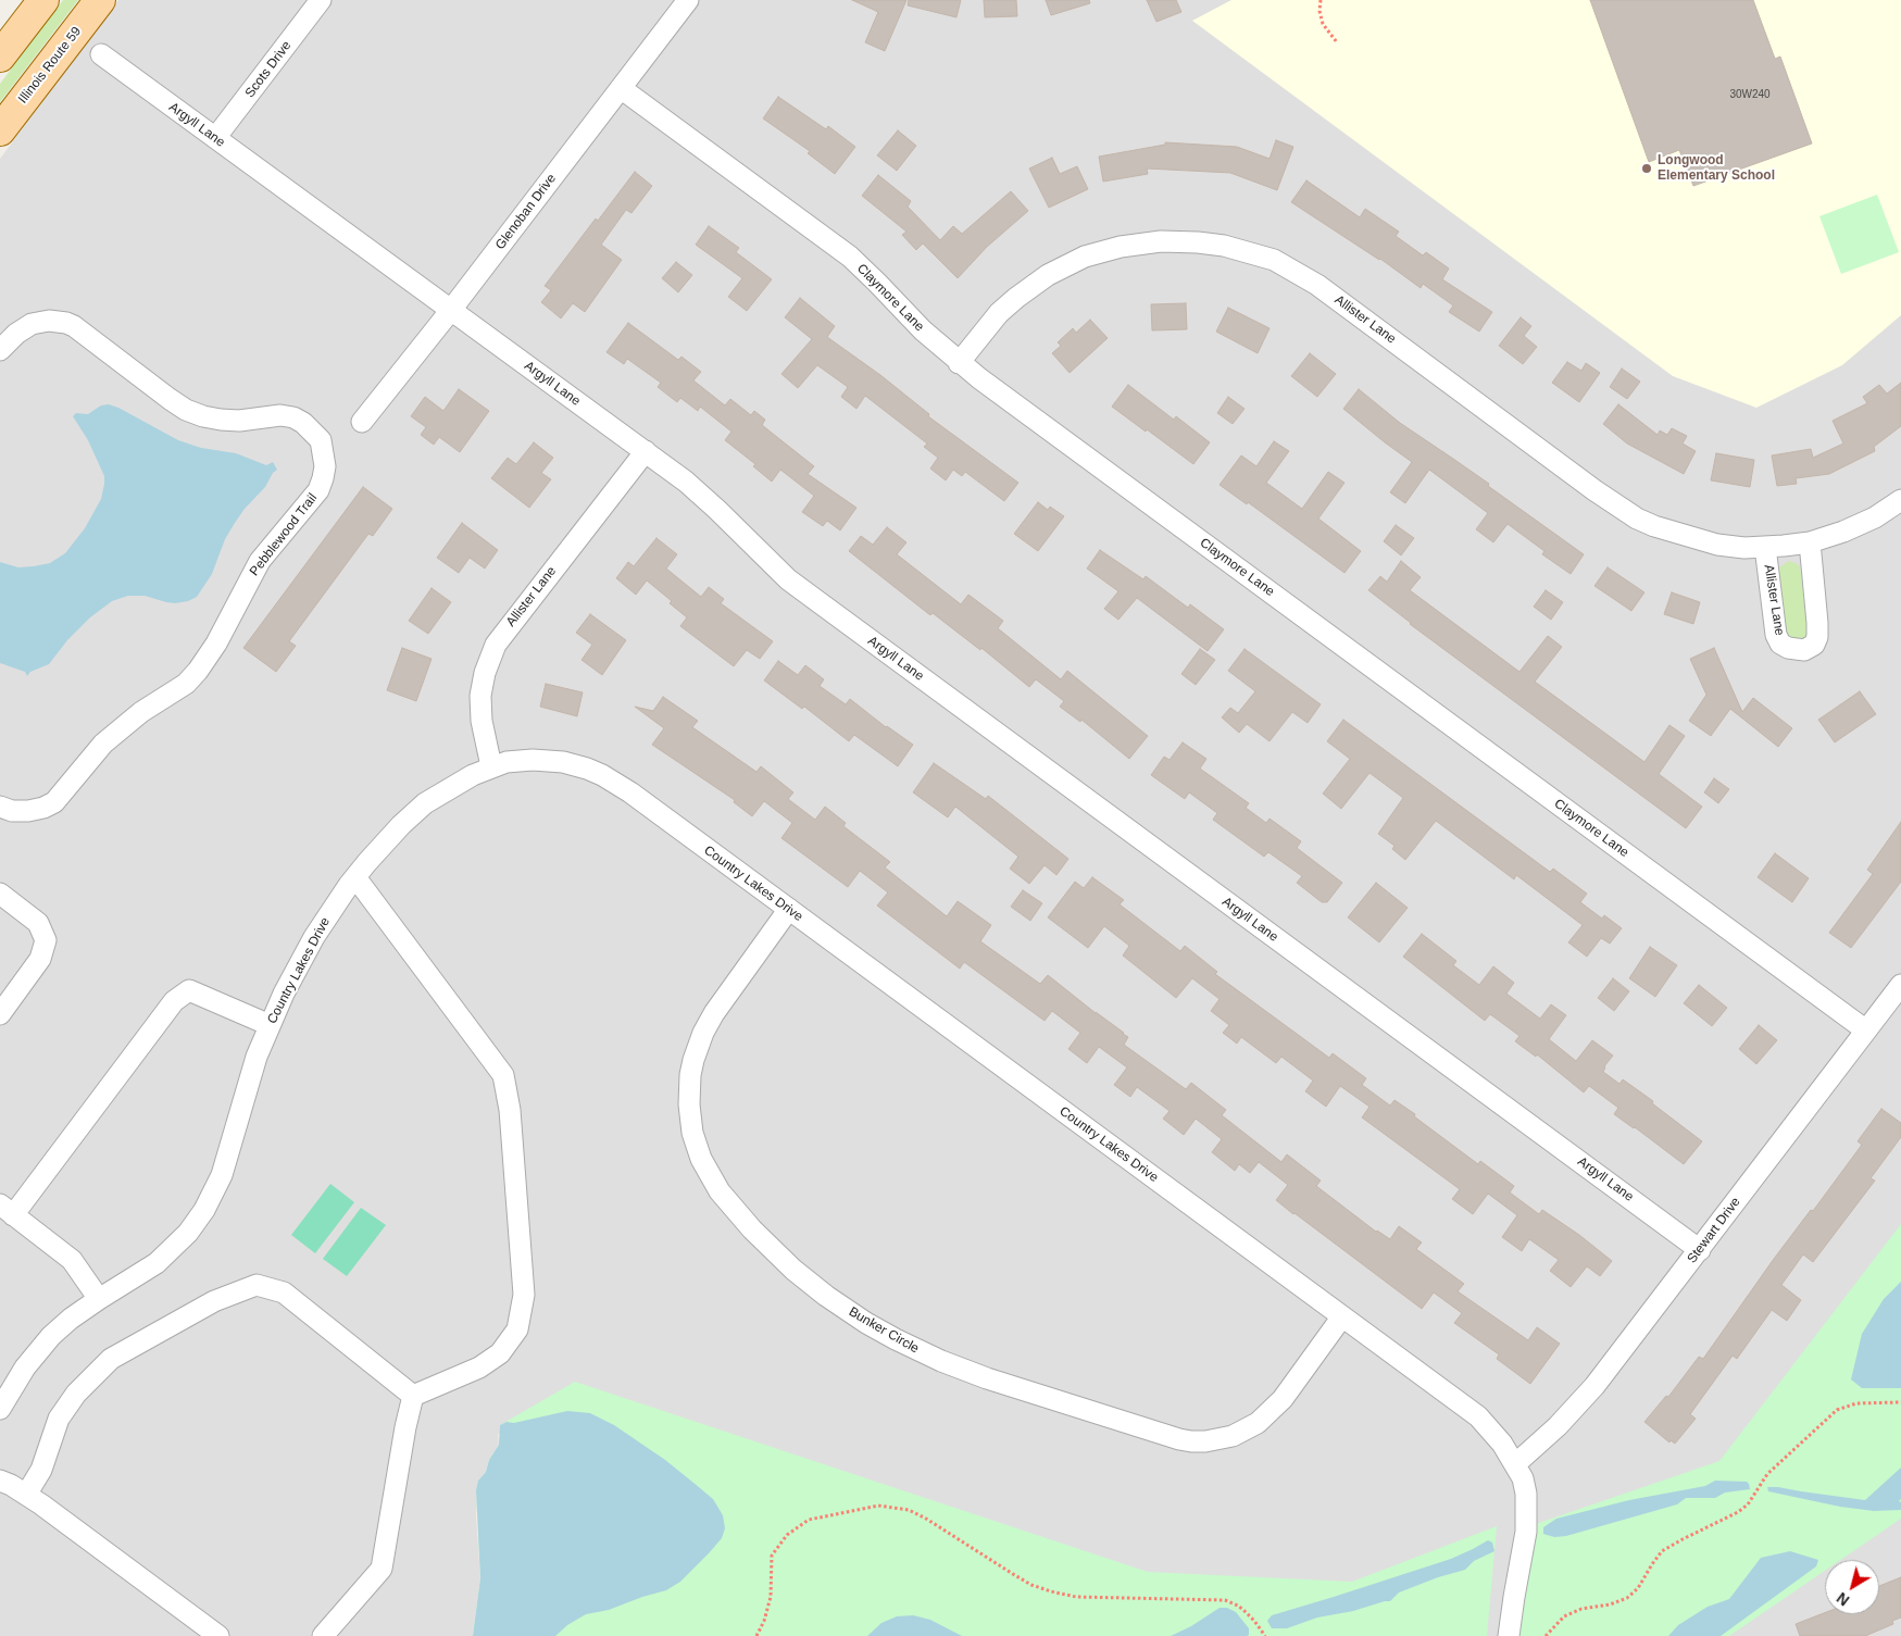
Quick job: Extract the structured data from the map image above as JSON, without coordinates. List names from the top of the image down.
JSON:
{
  "streets": {
    "main road": ["Illinois Route 59"],
    "street": [
      "Scots Drive",
      "Argyll Lane",
      "Glenoban Drive",
      "Claymore Lane",
      "Allister Lane",
      "Pebblewood Trail",
      "Country Lakes Drive",
      "Stewart Drive",
      "Bunker Circle"
    ]
  },
  "crossings": [
    ["Scots Drive", "Argyll Lane"],
    ["Argyll Lane", "Glenoban Drive"],
    ["Argyll Lane", "Allister Lane"],
    ["Argyll Lane", "Stewart Drive"],
    ["Glenoban Drive", "Claymore Lane"],
    ["Claymore Lane", "Allister Lane"],
    ["Claymore Lane", "Stewart Drive"],
    ["Allister Lane", "Country Lakes Drive"],
    ["Country Lakes Drive", "Stewart Drive"],
    ["Country Lakes Drive", "Bunker Circle"]
  ],
  "places": ["Longwood Elementary School"],
  "house_numbers": ["30W240"],
  "north": "bottom left"
}
